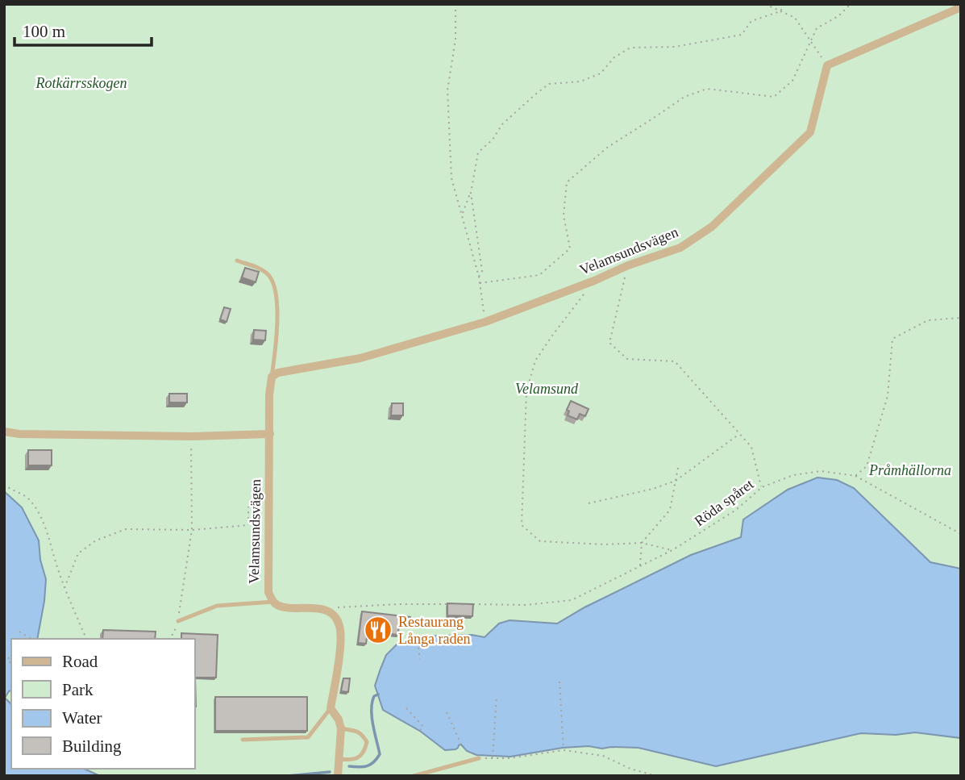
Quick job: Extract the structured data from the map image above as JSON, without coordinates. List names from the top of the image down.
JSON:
{
  "streets": {
    "street": ["Velamsundsvägen"],
    "path": ["Röda spåret"]
  },
  "parks": ["Rotkärrsskogen", "Velamsund", "Pråmhällorna"],
  "places": {
    "restaurant": ["Restaurang Långa raden"]
  },
  "legend": [
    "Road",
    "Park",
    "Water",
    "Building"
  ],
  "scale_bar": "100 m"
}
